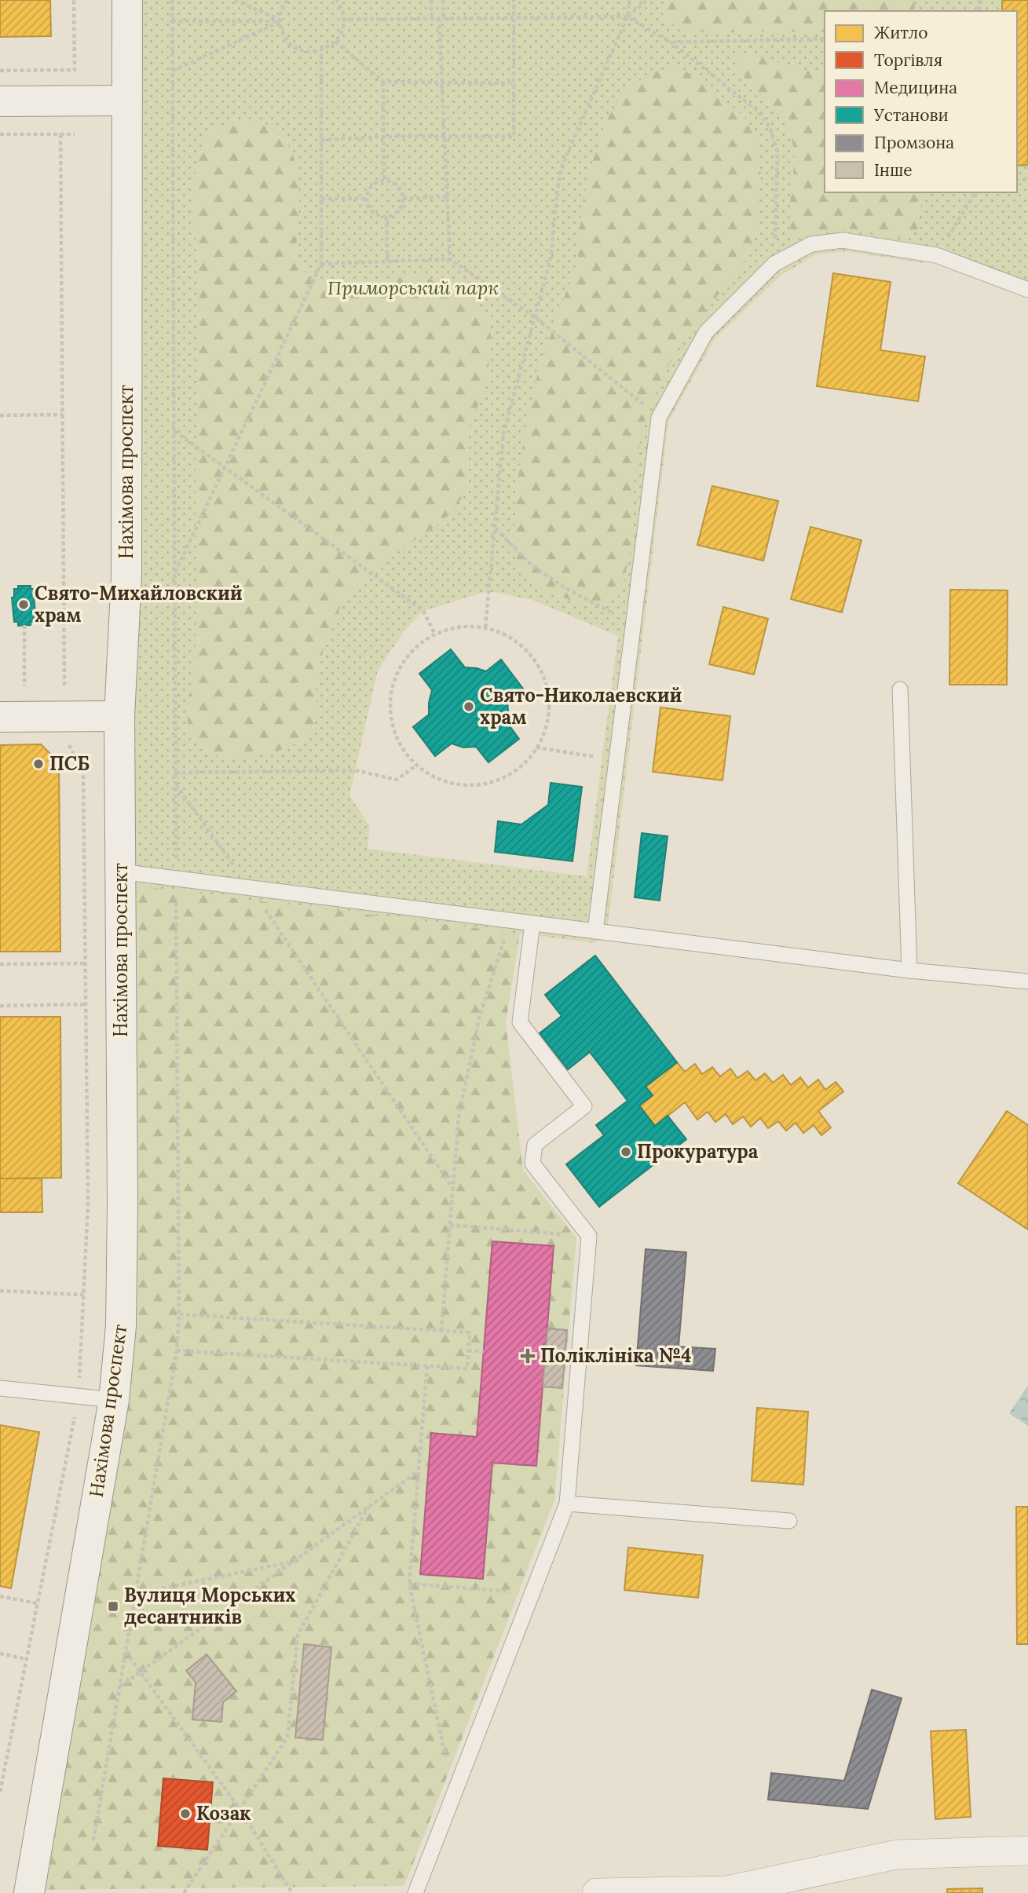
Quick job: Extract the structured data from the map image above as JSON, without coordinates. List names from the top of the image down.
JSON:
{
  "streets": {
    "main road": ["Нахімова проспект"]
  },
  "parks": ["Приморський парк"],
  "places": {
    "other": [
      "Свято-Михайловский храм",
      "Свято-Николаевский храм",
      "ПСБ",
      "Прокуратура",
      "Козак"
    ],
    "health": ["Поліклініка №4"],
    "transit": ["Вулиця Морських десантників"]
  },
  "legend": [
    "Житло",
    "Торгівля",
    "Медицина",
    "Установи",
    "Промзона",
    "Інше"
  ]
}
